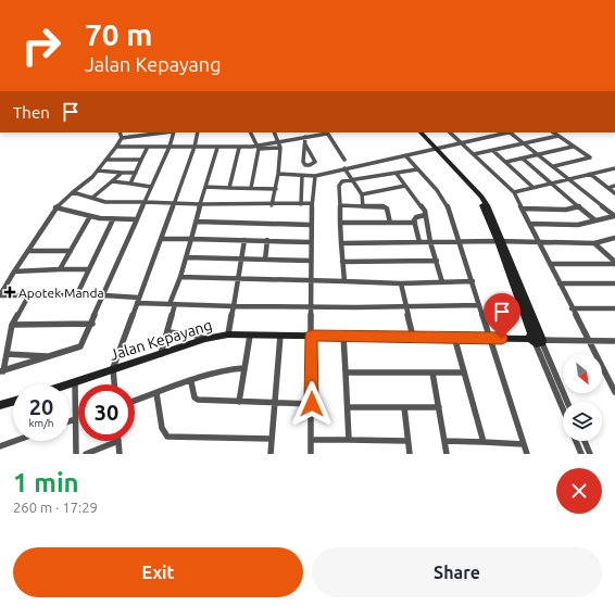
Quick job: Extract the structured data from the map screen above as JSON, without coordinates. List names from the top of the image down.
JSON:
{
  "streets": {
    "street": ["Jalan Kepayang"]
  },
  "places": {
    "health": ["Apotek Manda"]
  },
  "north": "bottom right",
  "page": {
    "turn": ["70 m", "Jalan Kepayang"],
    "then": "Then",
    "speed": "20 km/h",
    "limit": "30",
    "heading": ["1 min", "260 m · 17:29"],
    "buttons": ["Exit", "Share"]
  }
}
